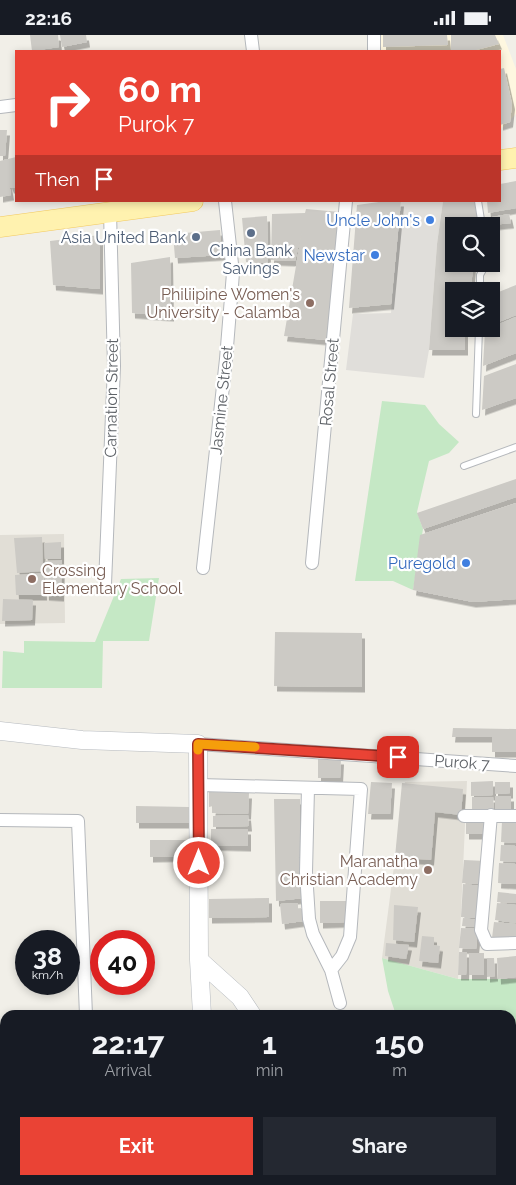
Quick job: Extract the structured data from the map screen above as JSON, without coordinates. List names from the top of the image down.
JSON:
{
  "streets": {
    "street": [
      "Rosal Street",
      "Carnation Street",
      "Jasmine Street",
      "Purok 7"
    ]
  },
  "places": [
    "Uncle John's",
    "China Bank Savings",
    "Asia United Bank",
    "Newstar",
    "Philiipine Women's University - Calamba",
    "Puregold",
    "Crossing Elementary School",
    "Maranatha Christian Academy"
  ],
  "page": {
    "status": "22:16",
    "turn": ["60 m", "Purok 7"],
    "then": "Then",
    "speed": "38 km/h",
    "limit": "40",
    "eta": [
      "22:17",
      "Arrival",
      "1",
      "min",
      "150",
      "m"
    ],
    "buttons": ["Exit", "Share"]
  }
}
